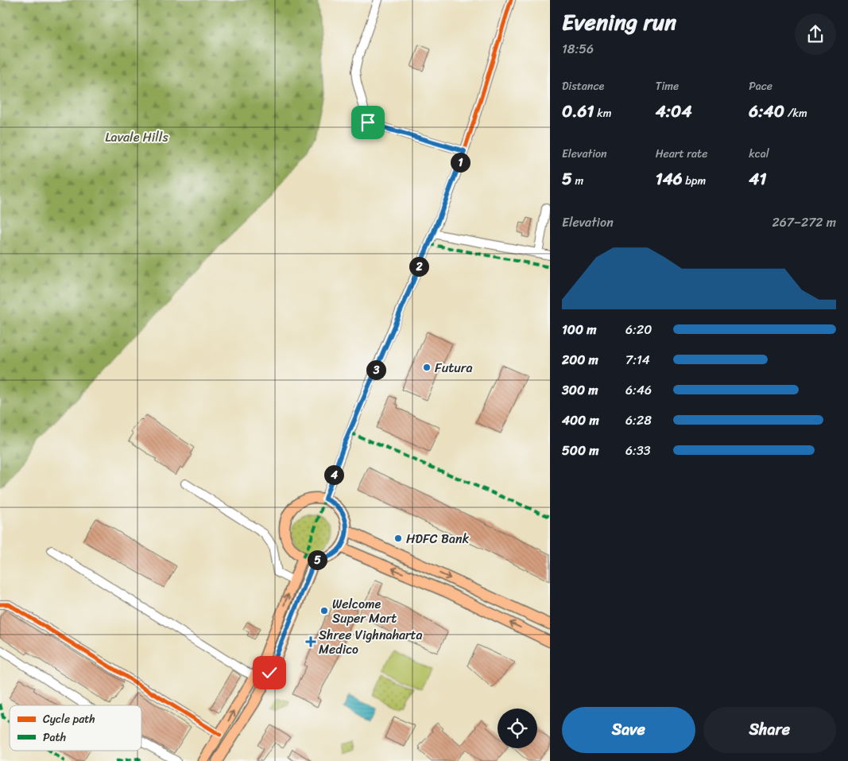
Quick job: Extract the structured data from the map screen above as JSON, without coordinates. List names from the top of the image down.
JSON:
{
  "parks": ["Lavale Hills"],
  "places": {
    "other": ["Futura", "HDFC Bank", "Welcome Super Mart"],
    "health": ["Shree Vighnaharta Medico"]
  },
  "legend": ["Cycle path", "Path"],
  "page": {
    "heading": ["Evening run", "18:56"],
    "stats": [
      ["Distance", "0.61 km"],
      ["Time", "4:04"],
      ["Pace", "6:40 /km"],
      ["Elevation", "5 m"],
      ["Heart rate", "146 bpm"],
      ["kcal", "41"]
    ],
    "pins": [
      "1",
      "2",
      "3",
      "4",
      "5"
    ],
    "chart": ["Elevation", "267–272 m"],
    "list": [
      {
        "name": "100 m",
        "note": "6:20"
      },
      {
        "name": "200 m",
        "note": "7:14"
      },
      {
        "name": "300 m",
        "note": "6:46"
      },
      {
        "name": "400 m",
        "note": "6:28"
      },
      {
        "name": "500 m",
        "note": "6:33"
      }
    ],
    "buttons": ["Save", "Share"]
  }
}
